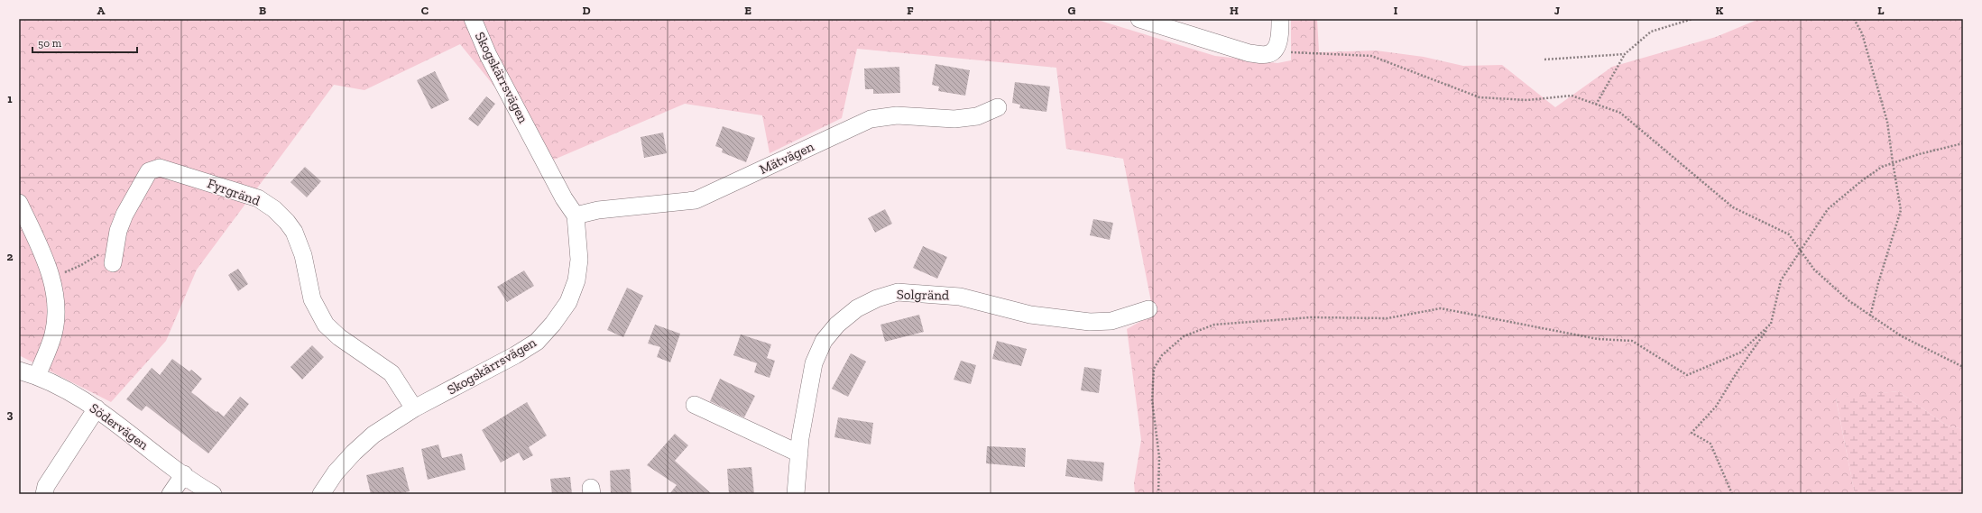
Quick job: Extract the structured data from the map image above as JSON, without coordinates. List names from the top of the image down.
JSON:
{
  "streets": {
    "street": [
      "Skogskärrsvägen",
      "Mätvägen",
      "Fyrgränd",
      "Solgränd",
      "Södervägen"
    ]
  },
  "crossings": [
    ["Skogskärrsvägen", "Mätvägen"],
    ["Skogskärrsvägen", "Fyrgränd"]
  ],
  "scale_bar": "50 m",
  "grid": {
    "columns": [
      "A",
      "B",
      "C",
      "D",
      "E",
      "F",
      "G",
      "H",
      "I",
      "J",
      "K",
      "L"
    ],
    "rows": ["1", "2", "3"]
  }
}
